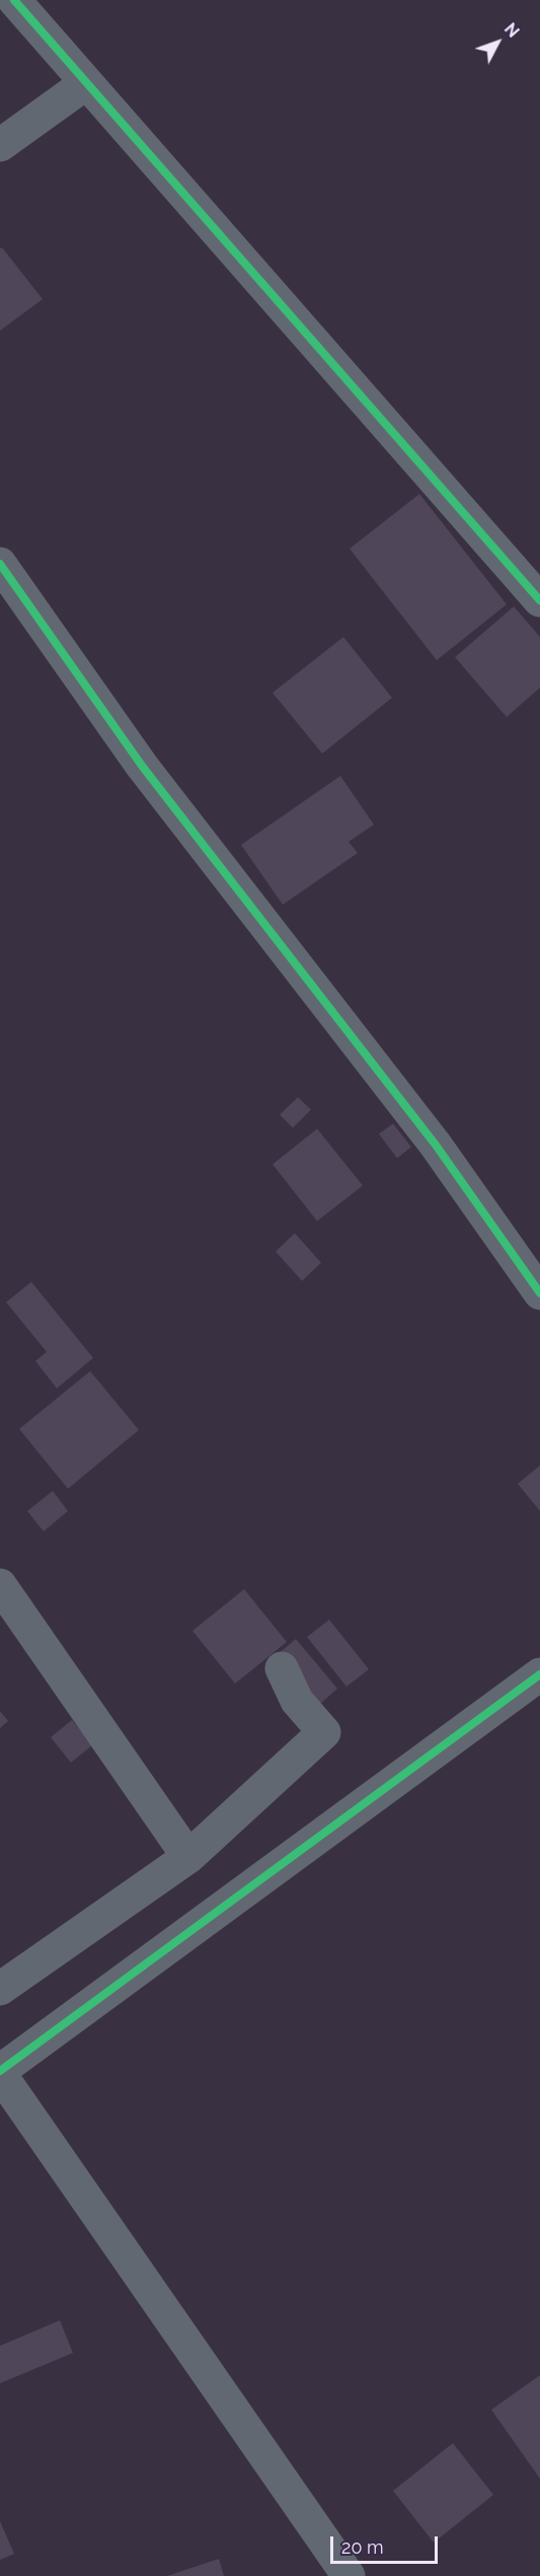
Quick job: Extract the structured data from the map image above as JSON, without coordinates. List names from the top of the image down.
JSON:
{
  "scale_bar": "20 m",
  "north": "top right"
}
